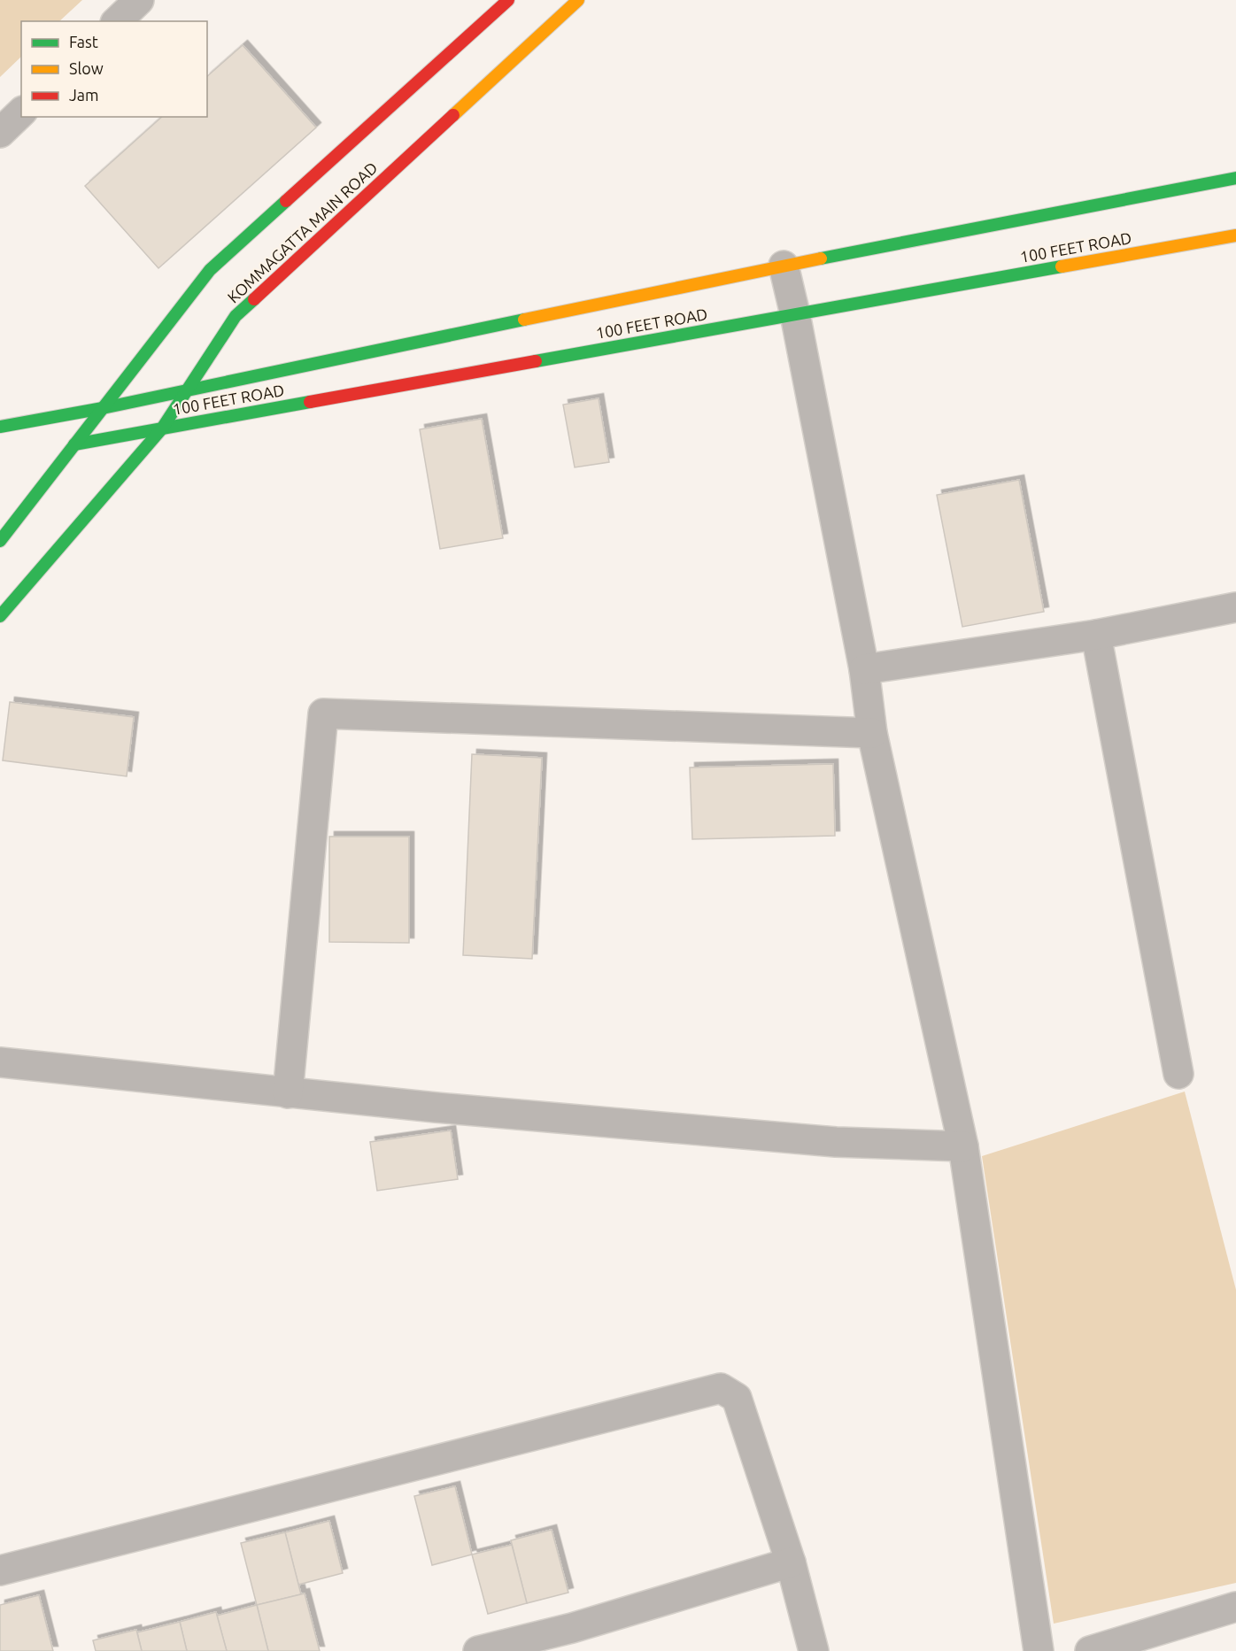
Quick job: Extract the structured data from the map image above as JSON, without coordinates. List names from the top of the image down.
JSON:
{
  "streets": {
    "main road": ["KOMMAGATTA MAIN ROAD", "100 FEET ROAD"]
  },
  "crossings": [
    ["KOMMAGATTA MAIN ROAD", "100 FEET ROAD"]
  ],
  "legend": ["Fast", "Slow", "Jam"]
}
